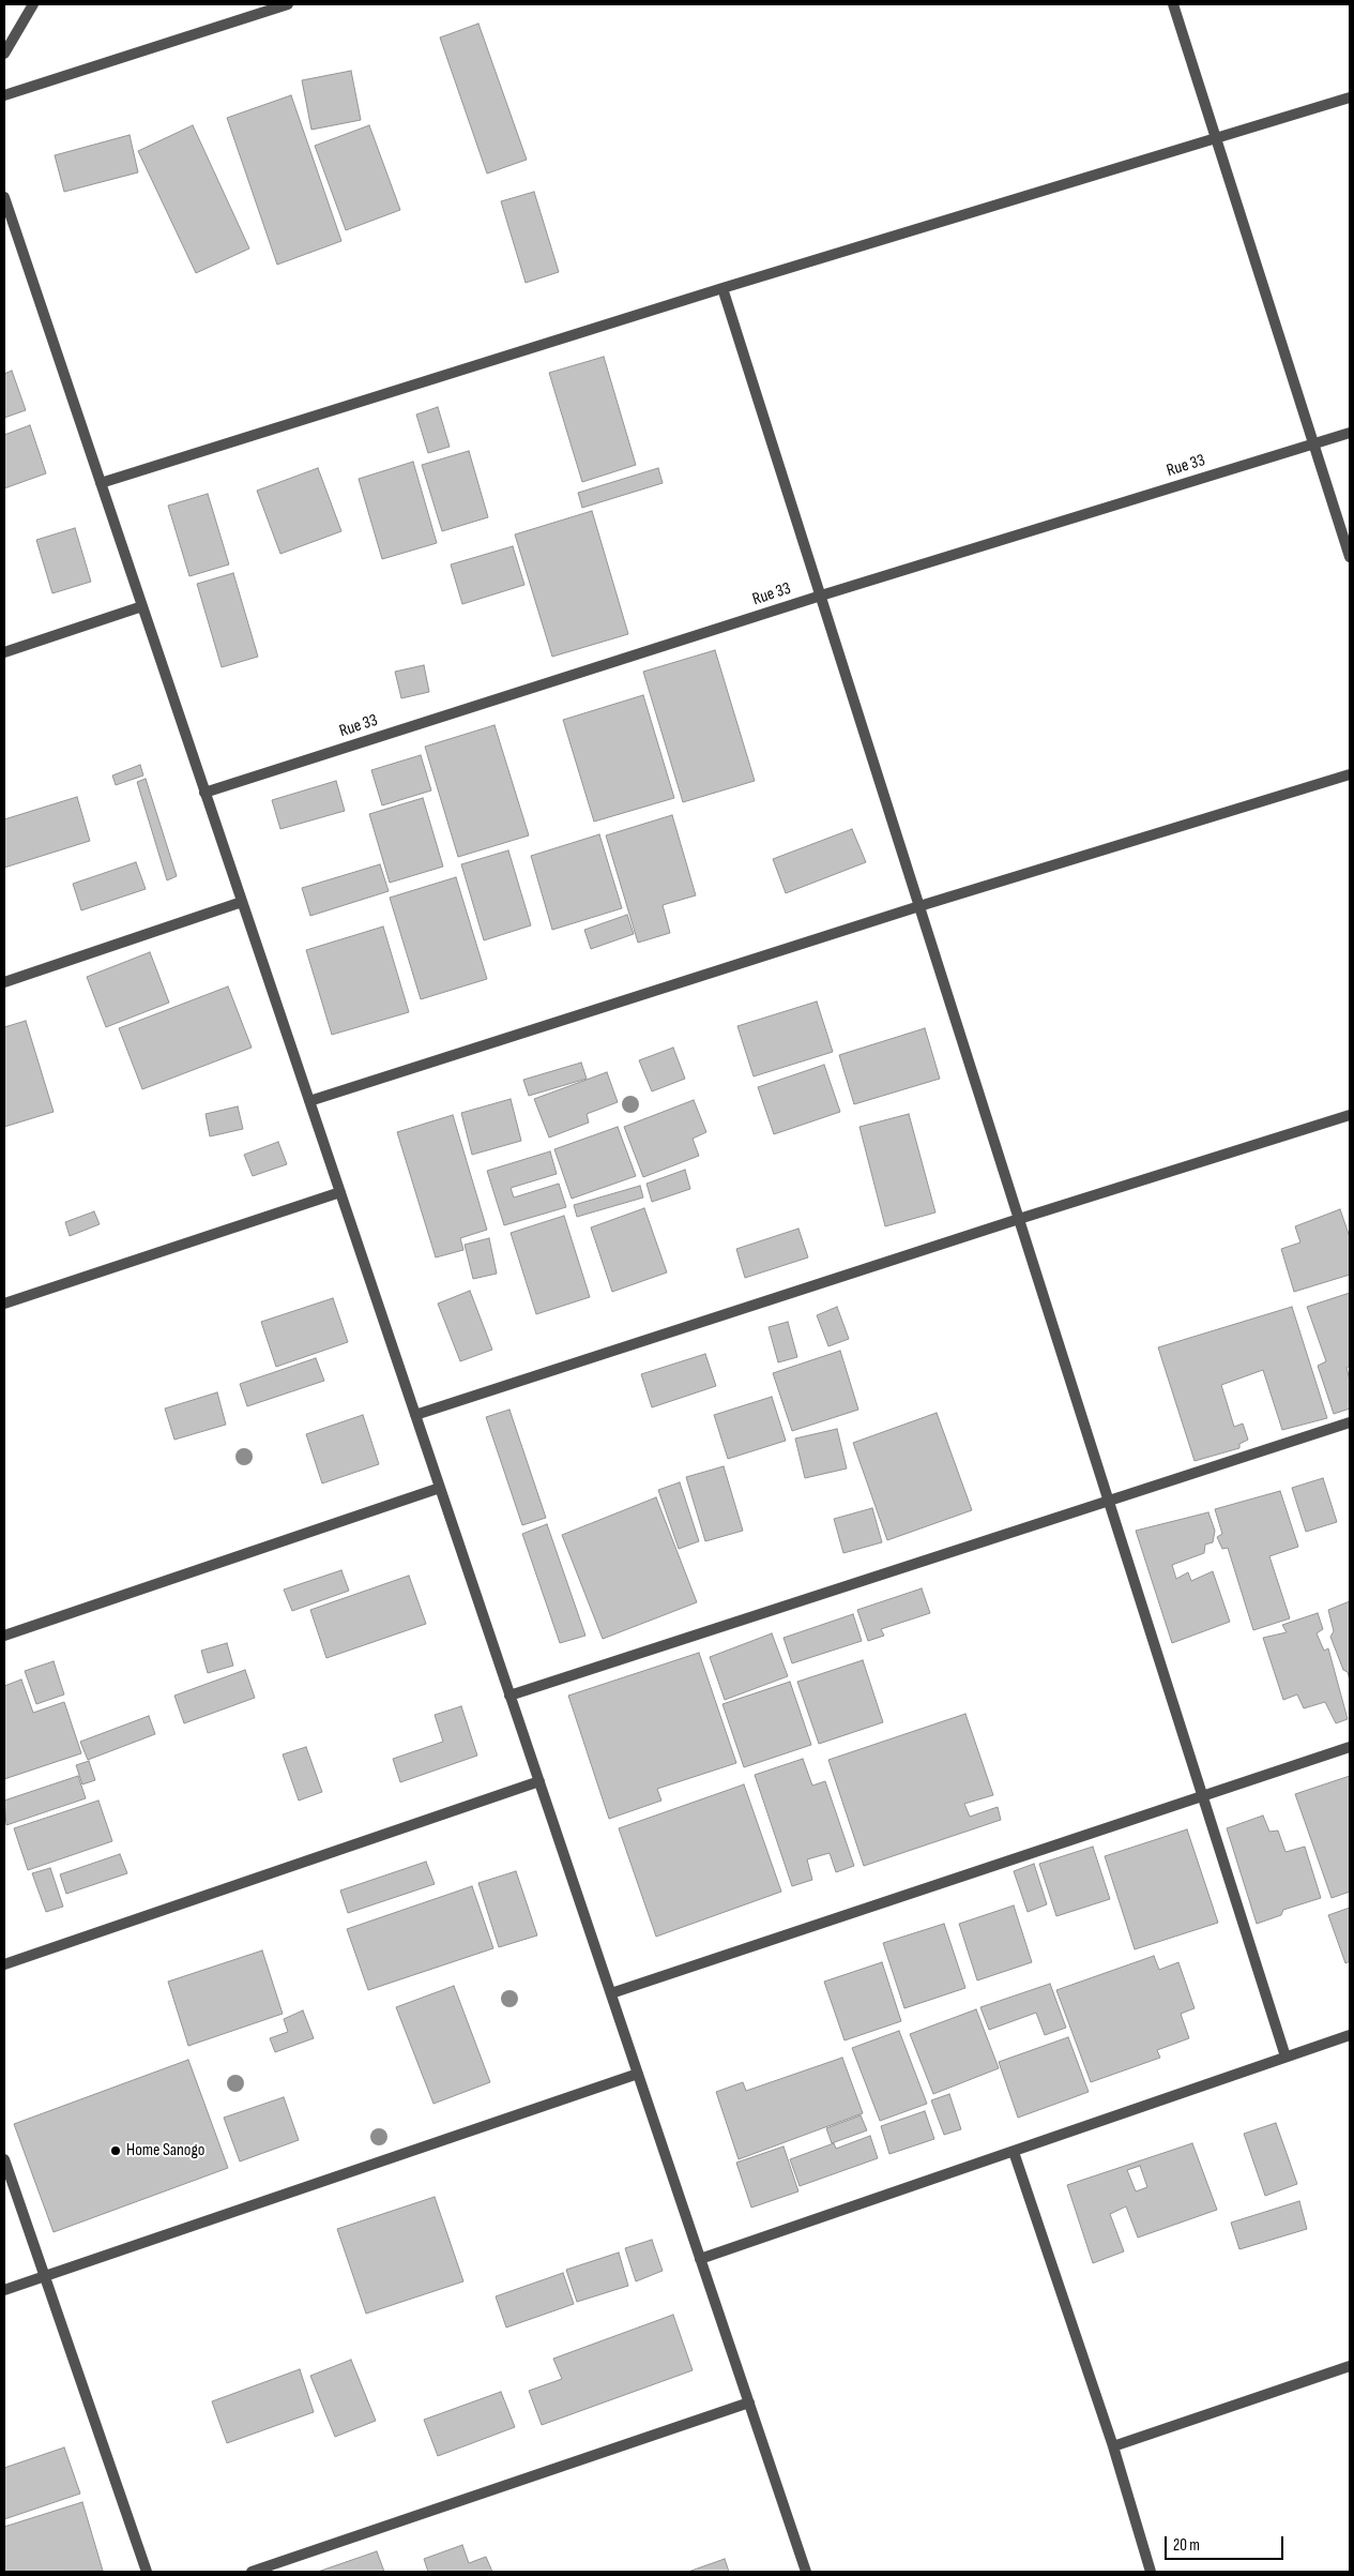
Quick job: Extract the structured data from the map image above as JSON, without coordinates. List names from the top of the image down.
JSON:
{
  "streets": {
    "street": ["Rue 33"]
  },
  "places": ["Home Sanogo"],
  "scale_bar": "20 m"
}
